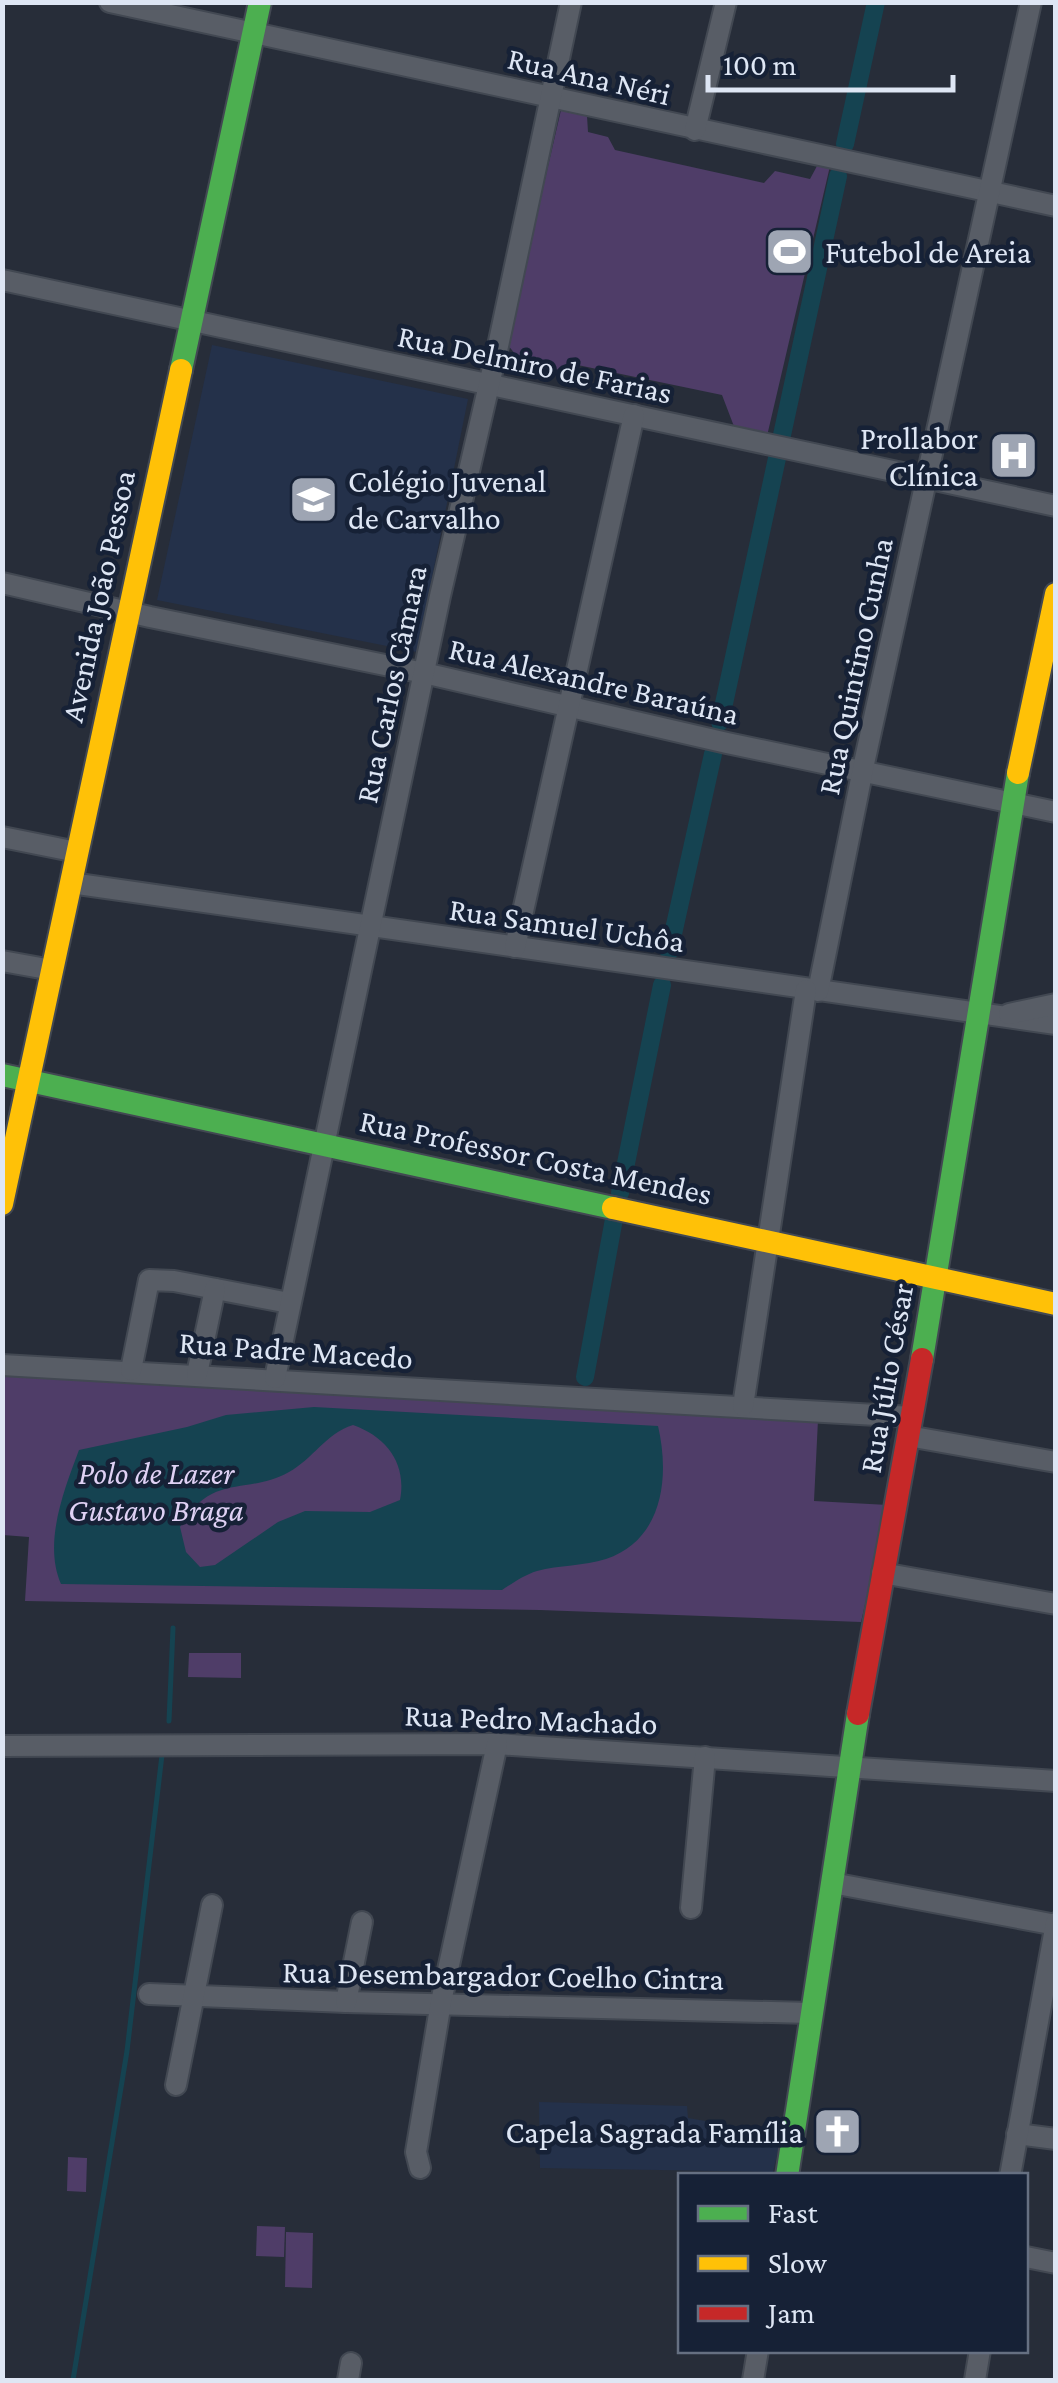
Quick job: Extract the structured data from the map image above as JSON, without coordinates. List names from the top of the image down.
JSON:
{
  "streets": {
    "street": [
      "Rua Ana Néri",
      "Rua Delmiro de Farias",
      "Avenida João Pessoa",
      "Rua Quintino Cunha",
      "Rua Alexandre Baraúna",
      "Rua Carlos Câmara",
      "Rua Samuel Uchôa",
      "Rua Professor Costa Mendes",
      "Rua Padre Macedo",
      "Rua Júlio César",
      "Rua Pedro Machado",
      "Rua Desembargador Coelho Cintra"
    ]
  },
  "crossings": [
    ["Rua Ana Néri", "Avenida João Pessoa"],
    ["Rua Ana Néri", "Rua Quintino Cunha"],
    ["Rua Ana Néri", "Rua Carlos Câmara"],
    ["Rua Delmiro de Farias", "Avenida João Pessoa"],
    ["Rua Delmiro de Farias", "Rua Quintino Cunha"],
    ["Rua Delmiro de Farias", "Rua Carlos Câmara"],
    ["Avenida João Pessoa", "Rua Alexandre Baraúna"],
    ["Avenida João Pessoa", "Rua Samuel Uchôa"],
    ["Avenida João Pessoa", "Rua Professor Costa Mendes"],
    ["Rua Quintino Cunha", "Rua Alexandre Baraúna"],
    ["Rua Quintino Cunha", "Rua Samuel Uchôa"],
    ["Rua Quintino Cunha", "Rua Professor Costa Mendes"],
    ["Rua Quintino Cunha", "Rua Padre Macedo"],
    ["Rua Alexandre Baraúna", "Rua Carlos Câmara"],
    ["Rua Alexandre Baraúna", "Rua Júlio César"],
    ["Rua Carlos Câmara", "Rua Samuel Uchôa"],
    ["Rua Carlos Câmara", "Rua Professor Costa Mendes"],
    ["Rua Carlos Câmara", "Rua Padre Macedo"],
    ["Rua Samuel Uchôa", "Rua Júlio César"],
    ["Rua Professor Costa Mendes", "Rua Júlio César"],
    ["Rua Padre Macedo", "Rua Júlio César"],
    ["Rua Júlio César", "Rua Pedro Machado"],
    ["Rua Júlio César", "Rua Desembargador Coelho Cintra"]
  ],
  "parks": ["Polo de Lazer Gustavo Braga"],
  "places": {
    "sports": ["Futebol de Areia"],
    "hospital": ["Prollabor Clínica"],
    "school or university": ["Colégio Juvenal de Carvalho"],
    "church": ["Capela Sagrada Família"]
  },
  "legend": ["Fast", "Slow", "Jam"],
  "scale_bar": "100 m"
}
